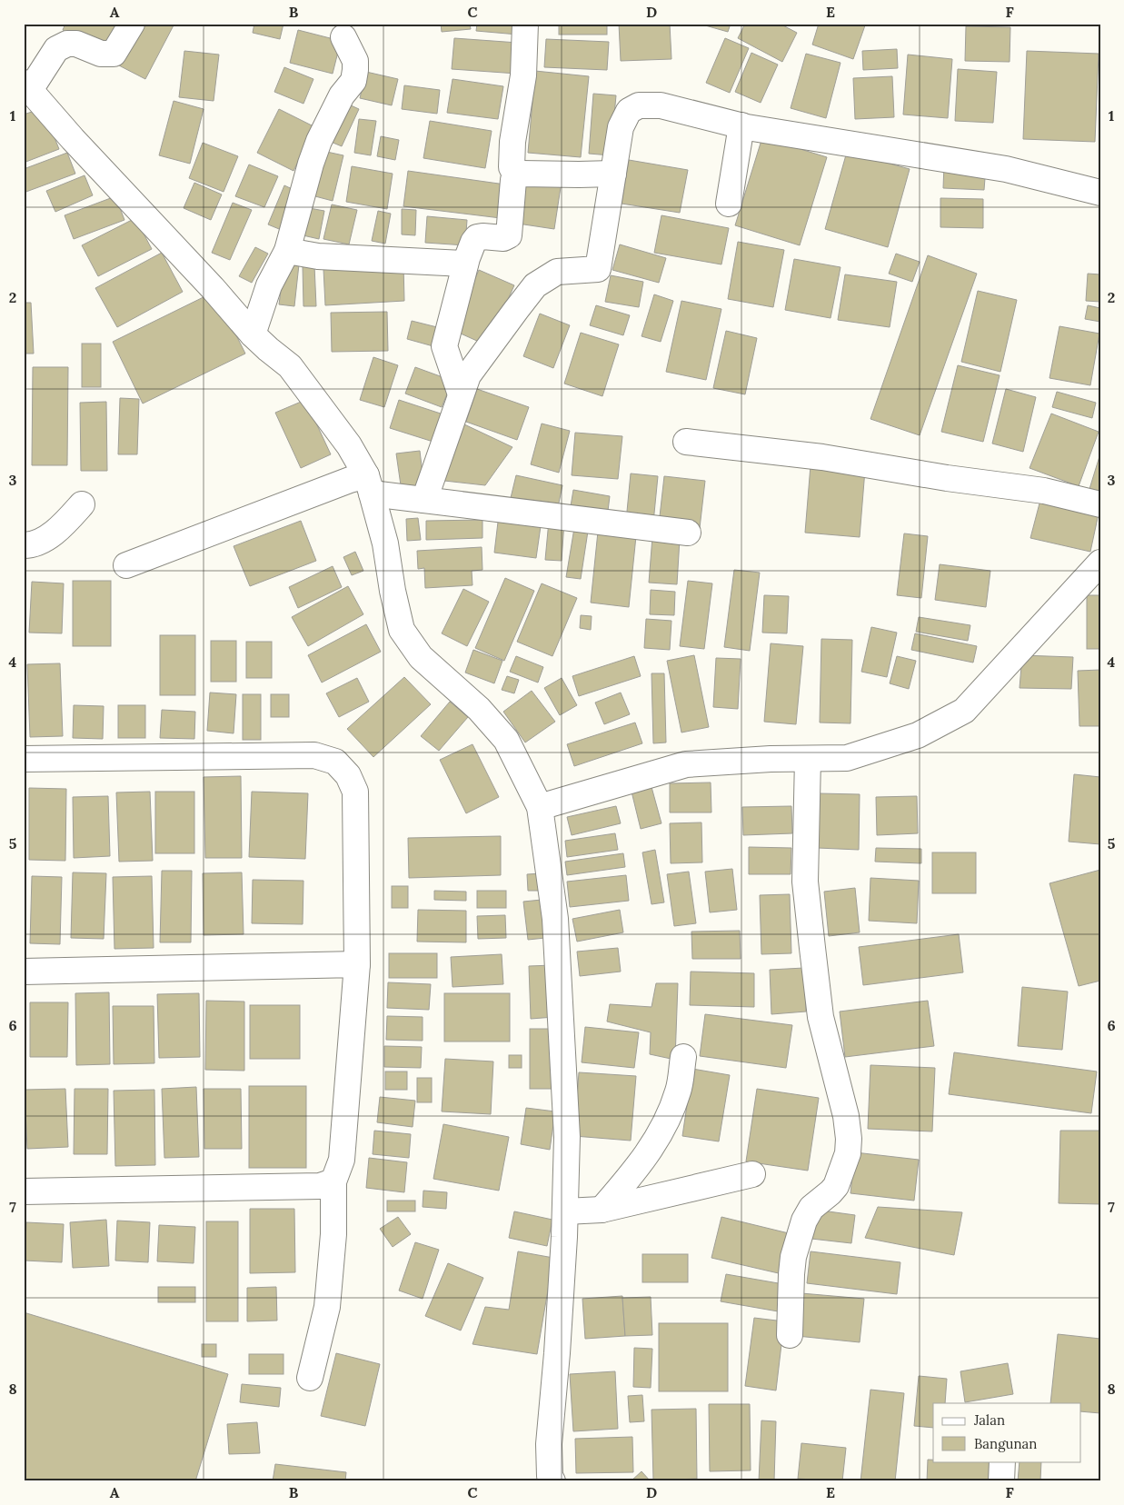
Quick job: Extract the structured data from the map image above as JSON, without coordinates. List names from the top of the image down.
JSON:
{
  "legend": ["Jalan", "Bangunan"],
  "grid": {
    "columns": [
      "A",
      "B",
      "C",
      "D",
      "E",
      "F"
    ],
    "rows": [
      "1",
      "2",
      "3",
      "4",
      "5",
      "6",
      "7",
      "8"
    ]
  }
}
